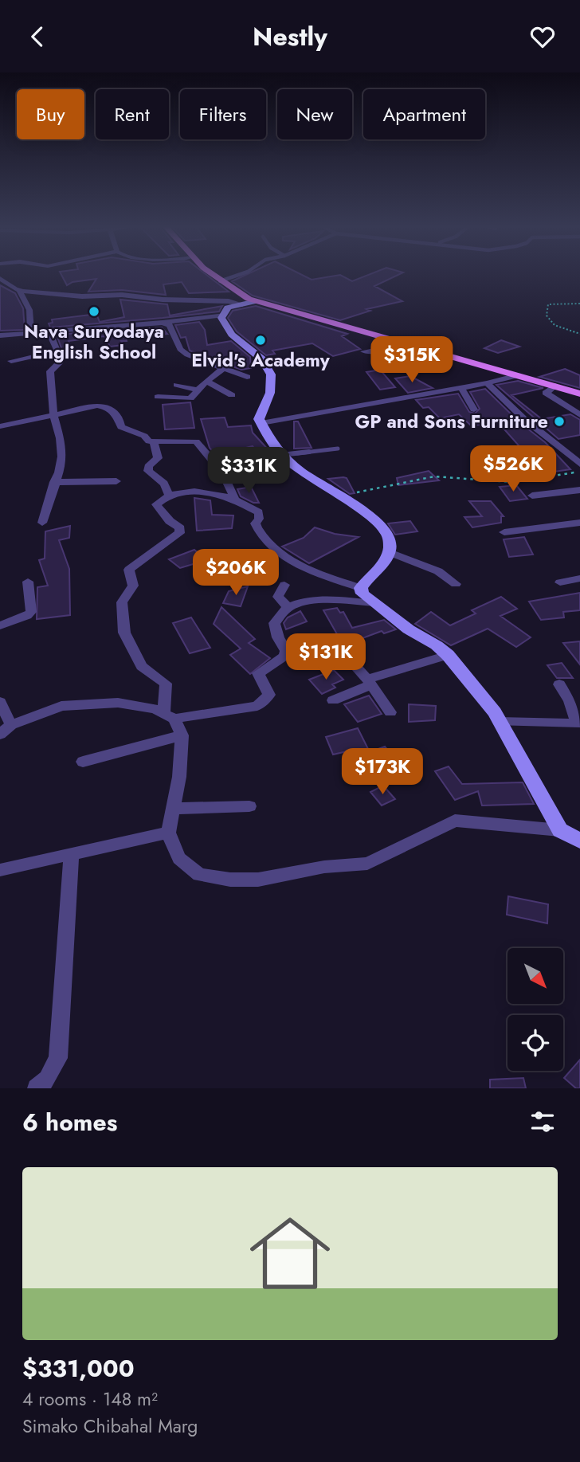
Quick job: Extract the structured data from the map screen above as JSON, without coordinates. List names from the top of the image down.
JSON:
{
  "places": ["Nava Suryodaya English School", "Elvid's Academy", "GP and Sons Furniture"],
  "north": "bottom right",
  "page": {
    "header": "Nestly",
    "chip": [
      "Buy",
      "Rent",
      "Filters",
      "New",
      "Apartment"
    ],
    "price": [
      "$315K",
      "$526K",
      "$331K",
      "$206K",
      "$131K",
      "$173K"
    ],
    "heading": "6 homes",
    "list": [
      {
        "name": "$331,000",
        "note": "4 rooms · 148 m² · Simako Chibahal Marg"
      }
    ]
  }
}
